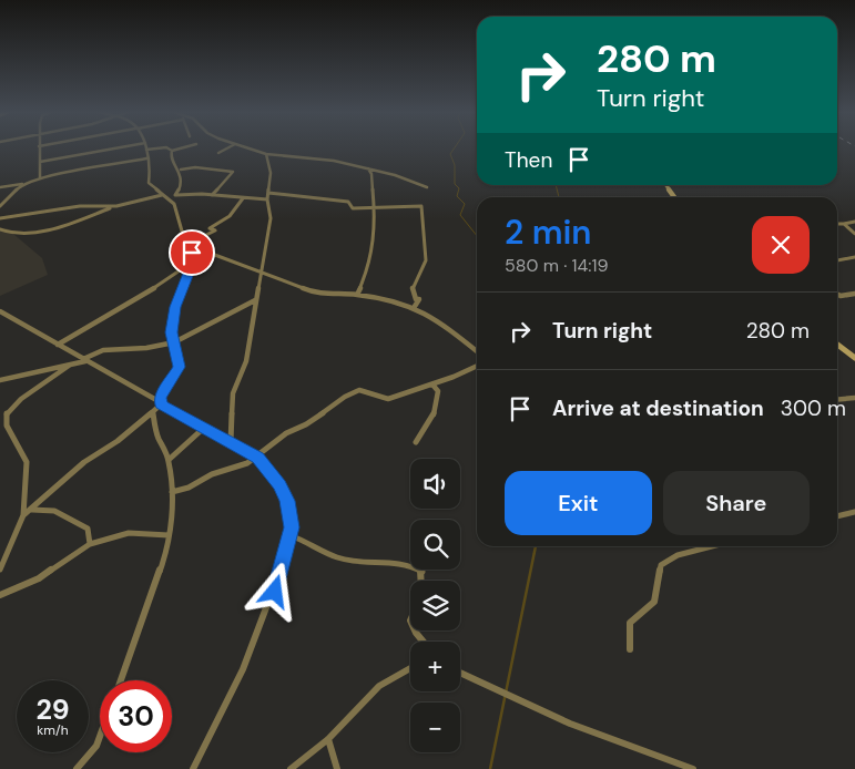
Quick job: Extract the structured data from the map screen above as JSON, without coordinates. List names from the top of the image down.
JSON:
{
  "page": {
    "turn": ["280 m", "Turn right"],
    "then": "Then",
    "heading": ["2 min", "580 m · 14:19"],
    "list": [
      {
        "name": "Turn right",
        "value": "280 m"
      },
      {
        "name": "Arrive at destination",
        "value": "300 m"
      }
    ],
    "map_buttons": ["+", "−"],
    "buttons": ["Exit", "Share"],
    "speed": "29 km/h",
    "limit": "30"
  }
}
